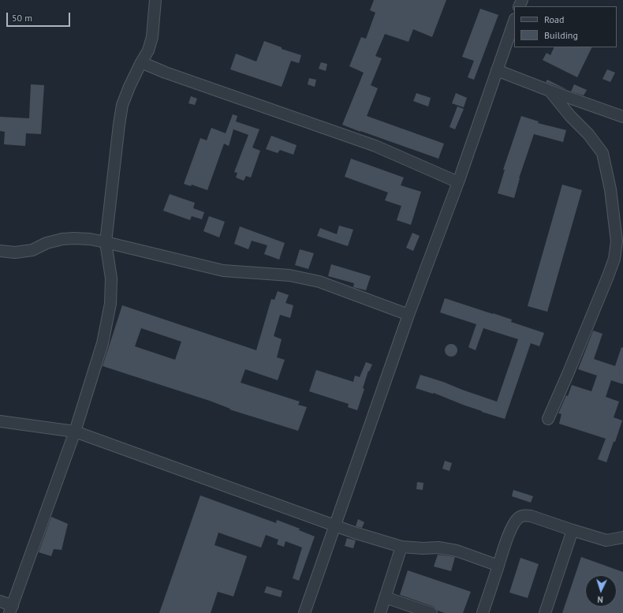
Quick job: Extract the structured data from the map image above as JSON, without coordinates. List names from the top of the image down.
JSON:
{
  "legend": ["Road", "Building"],
  "scale_bar": "50 m",
  "north": "bottom"
}
